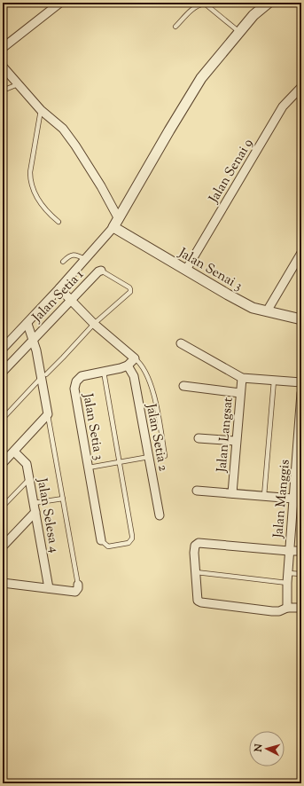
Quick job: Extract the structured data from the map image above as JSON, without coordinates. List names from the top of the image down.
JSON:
{
  "streets": {
    "street": [
      "Jalan Senai 9",
      "Jalan Senai 3",
      "Jalan Setia 1",
      "Jalan Setia 3",
      "Jalan Langsat",
      "Jalan Setia 2",
      "Jalan Manggis",
      "Jalan Selesa 4"
    ]
  },
  "crossings": [
    ["Jalan Senai 9", "Jalan Senai 3"],
    ["Jalan Setia 3", "Jalan Setia 2"]
  ],
  "north": "left"
}
